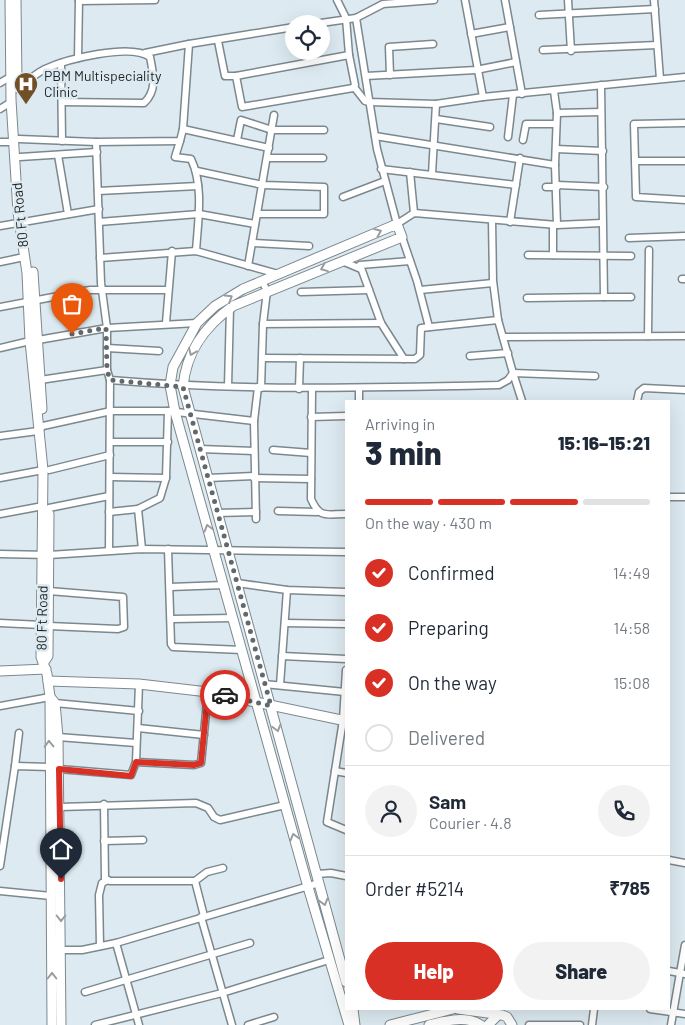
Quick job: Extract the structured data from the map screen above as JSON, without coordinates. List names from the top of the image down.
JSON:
{
  "streets": {
    "street": ["80 Ft Road"]
  },
  "places": {
    "hospital": ["PBM Multispeciality Clinic"]
  },
  "page": {
    "heading": ["3 min", "Arriving in", "15:16–15:21"],
    "panel": [
      "Sam",
      "Courier · 4.8",
      "Order #5214",
      "₹785"
    ],
    "bar": "On the way · 430 m",
    "list": [
      ["Confirmed", "14:49"],
      ["Preparing", "14:58"],
      ["On the way", "15:08"],
      "Delivered"
    ],
    "buttons": ["Help", "Share"]
  }
}
